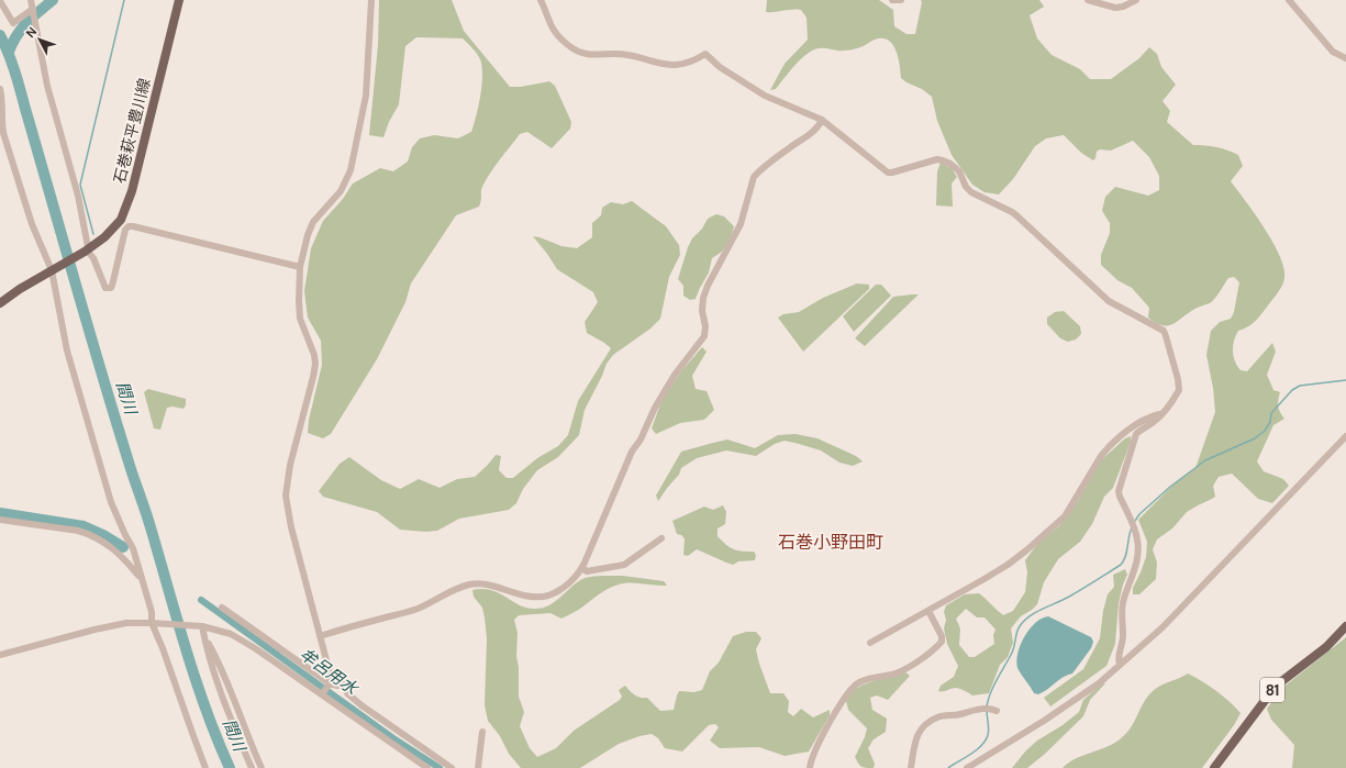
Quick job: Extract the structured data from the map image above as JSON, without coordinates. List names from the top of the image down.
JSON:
{
  "streets": {
    "main road": ["石巻萩平豊川線", "81"]
  },
  "districts": ["石巻小野田町"],
  "water": ["間川", "牟呂用水"],
  "north": "top left"
}
